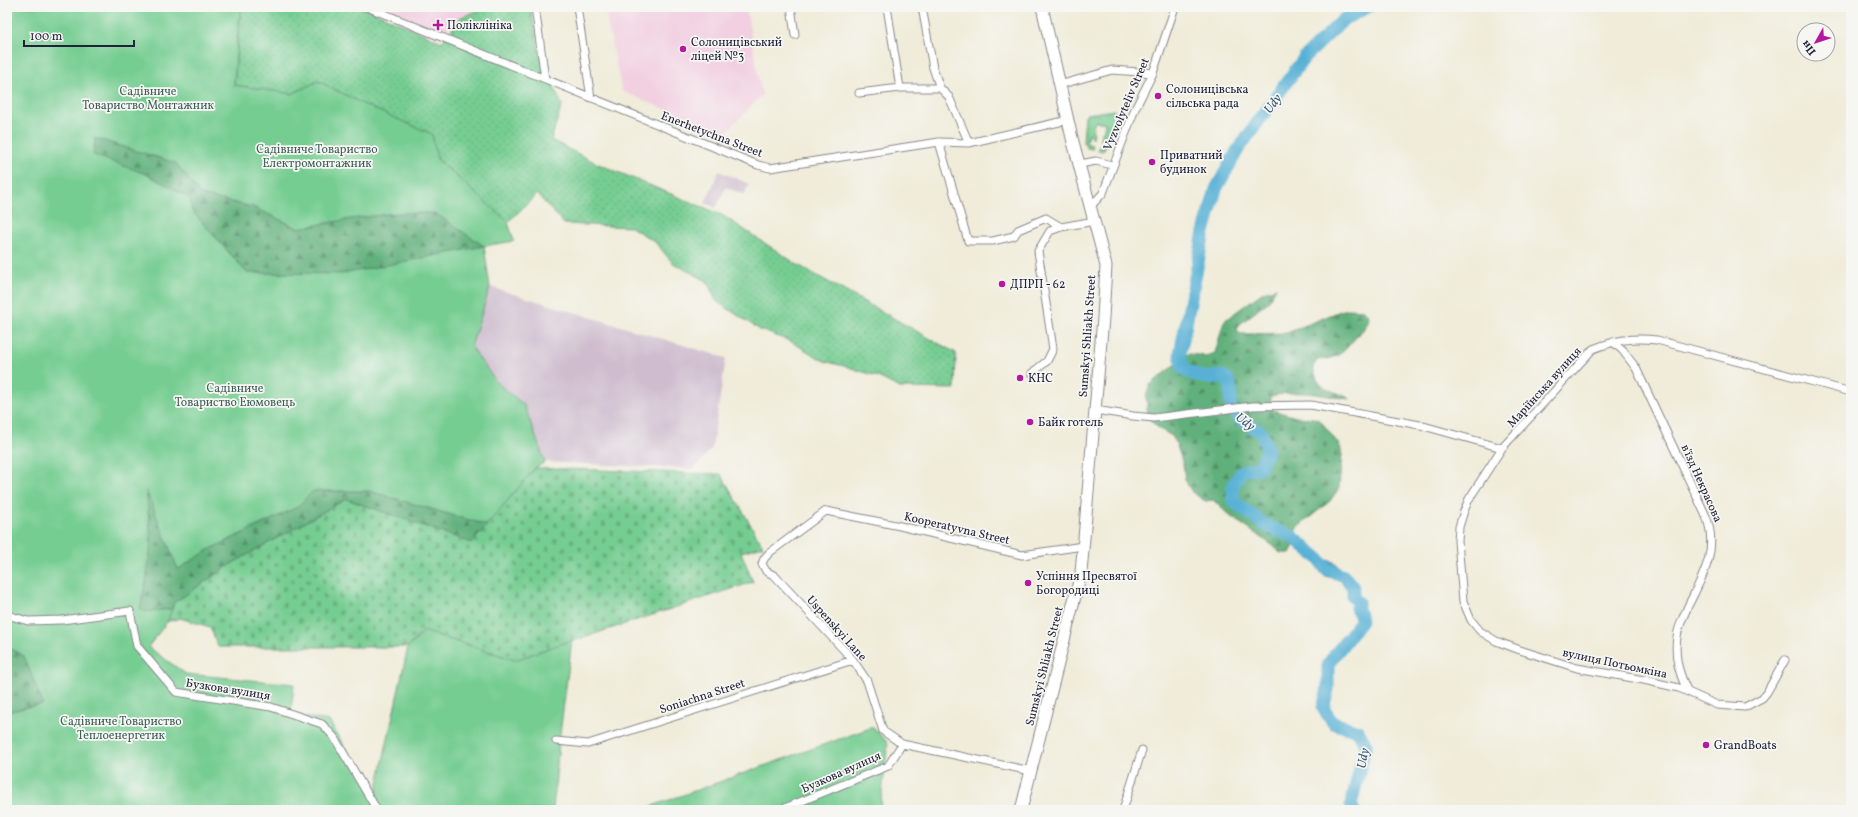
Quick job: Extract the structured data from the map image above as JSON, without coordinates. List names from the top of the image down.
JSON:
{
  "streets": {
    "main road": ["Sumskyi Shliakh Street"],
    "street": [
      "Vyzvolyteliv Street",
      "Enerhetychna Street",
      "Маріїнська вулиця",
      "в'їзд Некрасова",
      "Kooperatyvna Street",
      "Uspenskyi Lane",
      "вулиця Потьомкіна",
      "Бузкова вулиця",
      "Soniachna Street"
    ]
  },
  "crossings": [
    ["Vyzvolyteliv Street", "Sumskyi Shliakh Street"],
    ["Enerhetychna Street", "Sumskyi Shliakh Street"],
    ["Sumskyi Shliakh Street", "Kooperatyvna Street"],
    ["Маріїнська вулиця", "в'їзд Некрасова"],
    ["Маріїнська вулиця", "вулиця Потьомкіна"],
    ["в'їзд Некрасова", "вулиця Потьомкіна"],
    ["Kooperatyvna Street", "Uspenskyi Lane"],
    ["Uspenskyi Lane", "Бузкова вулиця"],
    ["Uspenskyi Lane", "Soniachna Street"]
  ],
  "water": ["Udy"],
  "parks": [
    "Садівниче Товариство Монтажник",
    "Садівниче Товариство Електромонтажник",
    "Садівниче Товариство Еюмовець",
    "Садівниче Товариство Теплоенергетик"
  ],
  "places": {
    "health": ["Поліклініка"],
    "other": [
      "Солоницівський ліцей №3",
      "Солоницівська сільська рада",
      "Приватний будинок",
      "ДПРП - 62",
      "КНС",
      "Байк готель",
      "Успіння Пресвятої Богородиці",
      "GrandBoats"
    ]
  },
  "scale_bar": "100 m",
  "north": "bottom left"
}
